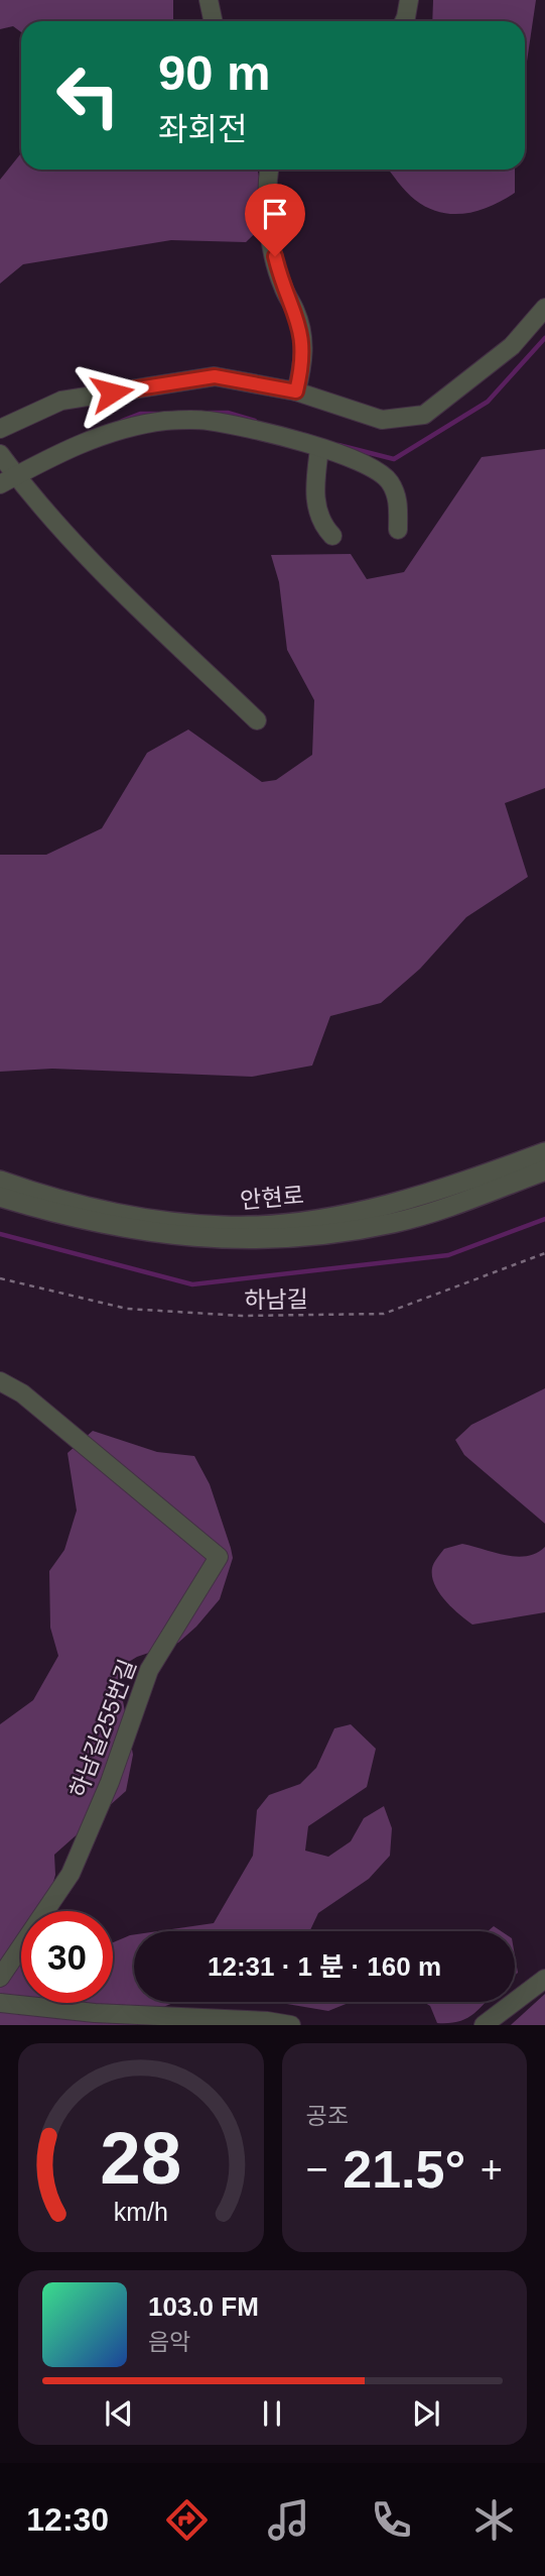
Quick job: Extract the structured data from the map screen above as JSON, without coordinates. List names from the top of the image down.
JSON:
{
  "streets": {
    "street": ["안현로", "하남길255번길"],
    "path": ["하남길"]
  },
  "page": {
    "turn": ["90 m", "좌회전"],
    "limit": "30",
    "trip": "12:31 · 1 분 · 160 m",
    "tile": "공조",
    "heat": ["−", "21.5°", "+"],
    "song": ["103.0 FM", "음악"],
    "tabs": "12:30",
    "gauge": ["28", "km/h"]
  }
}
